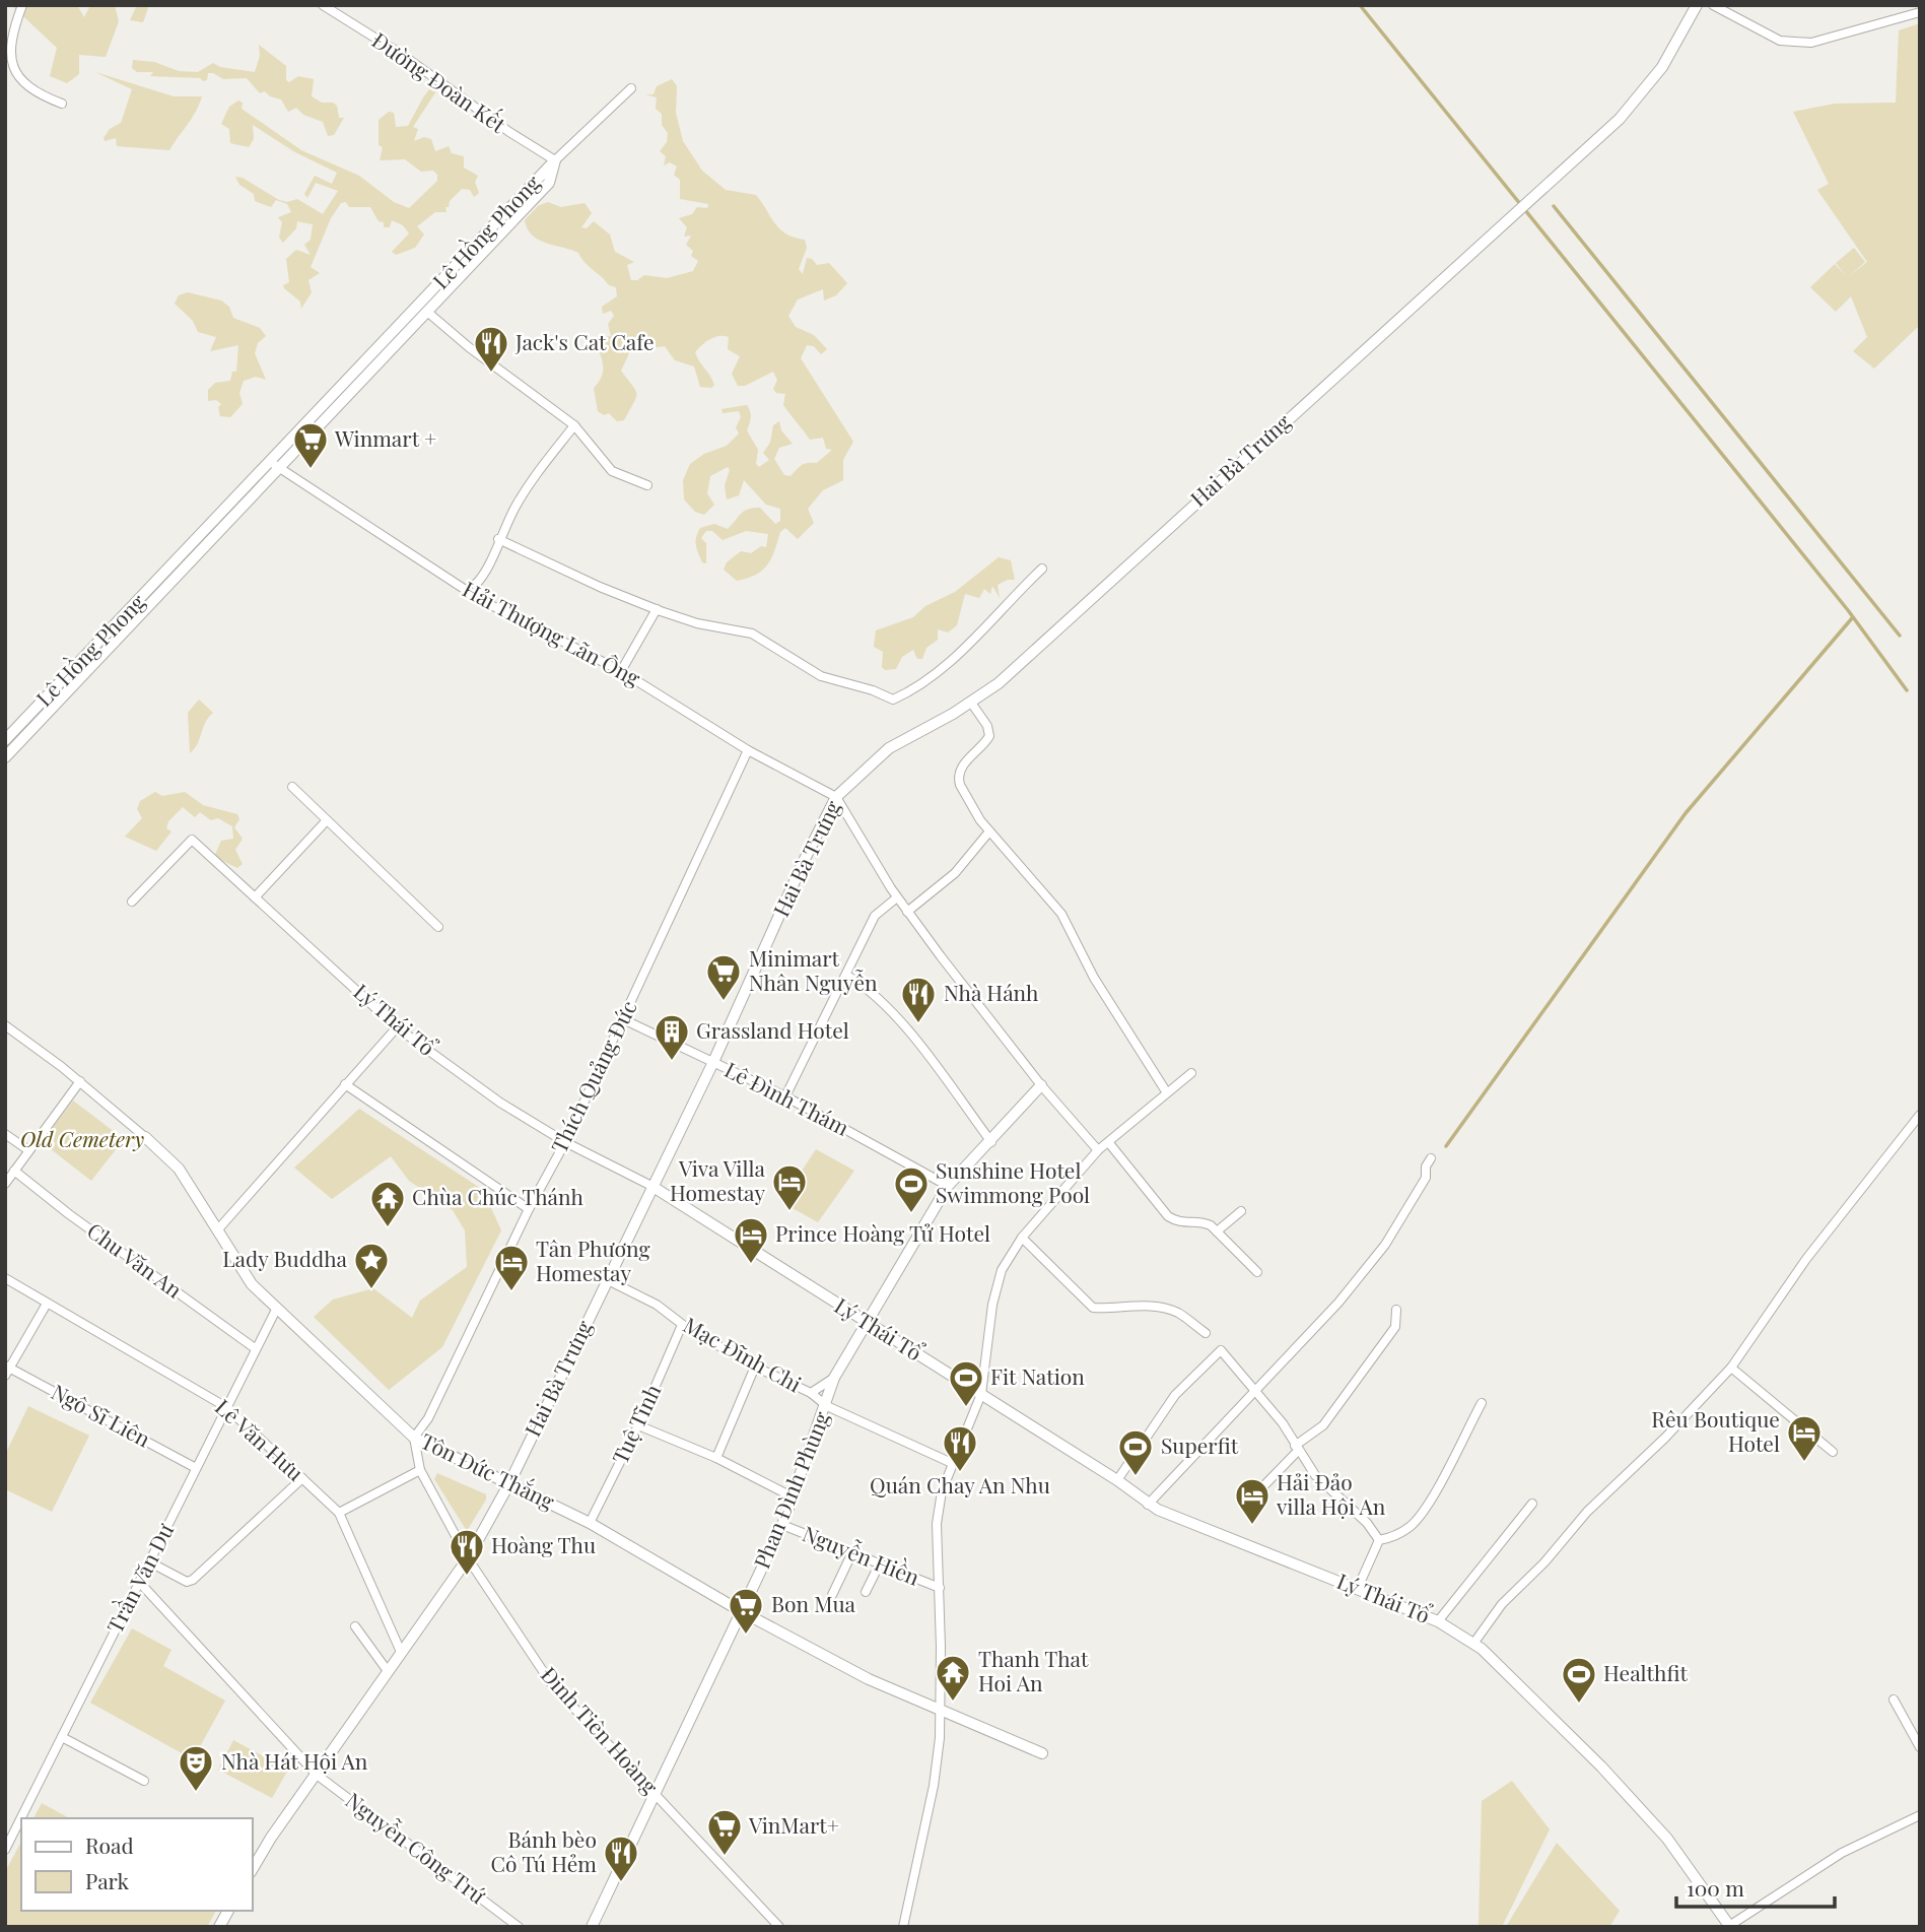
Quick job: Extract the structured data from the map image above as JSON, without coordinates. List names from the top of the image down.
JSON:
{
  "streets": {
    "street": [
      "Đường Đoàn Kết",
      "Lê Hồng Phong",
      "Hai Bà Trưng",
      "Hải Thượng Lãn Ông",
      "Lý Thái Tổ",
      "Thích Quảng Đức",
      "Lê Đình Thám",
      "Chu Văn An",
      "Mạc Đĩnh Chi",
      "Ngô Sĩ Liên",
      "Tuệ Tĩnh",
      "Lê Văn Hưu",
      "Tôn Đức Thắng",
      "Phan Đình Phùng",
      "Nguyễn Hiền",
      "Trần Văn Dư",
      "Đinh Tiên Hoàng",
      "Nguyễn Công Trứ"
    ]
  },
  "crossings": [
    ["Đường Đoàn Kết", "Lê Hồng Phong"],
    ["Lê Hồng Phong", "Hải Thượng Lãn Ông"],
    ["Hai Bà Trưng", "Hải Thượng Lãn Ông"],
    ["Hai Bà Trưng", "Lý Thái Tổ"],
    ["Hai Bà Trưng", "Lê Đình Thám"],
    ["Hai Bà Trưng", "Mạc Đĩnh Chi"],
    ["Hai Bà Trưng", "Lê Văn Hưu"],
    ["Hai Bà Trưng", "Tôn Đức Thắng"],
    ["Hai Bà Trưng", "Đinh Tiên Hoàng"],
    ["Hai Bà Trưng", "Nguyễn Công Trứ"],
    ["Hải Thượng Lãn Ông", "Thích Quảng Đức"],
    ["Lý Thái Tổ", "Thích Quảng Đức"],
    ["Lý Thái Tổ", "Phan Đình Phùng"],
    ["Thích Quảng Đức", "Lê Đình Thám"],
    ["Thích Quảng Đức", "Tôn Đức Thắng"],
    ["Thích Quảng Đức", "Đinh Tiên Hoàng"],
    ["Lê Đình Thám", "Phan Đình Phùng"],
    ["Chu Văn An", "Trần Văn Dư"],
    ["Mạc Đĩnh Chi", "Tuệ Tĩnh"],
    ["Mạc Đĩnh Chi", "Phan Đình Phùng"],
    ["Ngô Sĩ Liên", "Trần Văn Dư"],
    ["Tuệ Tĩnh", "Tôn Đức Thắng"],
    ["Tuệ Tĩnh", "Nguyễn Hiền"],
    ["Lê Văn Hưu", "Trần Văn Dư"],
    ["Tôn Đức Thắng", "Phan Đình Phùng"],
    ["Tôn Đức Thắng", "Trần Văn Dư"],
    ["Tôn Đức Thắng", "Đinh Tiên Hoàng"],
    ["Phan Đình Phùng", "Nguyễn Hiền"],
    ["Phan Đình Phùng", "Đinh Tiên Hoàng"],
    ["Trần Văn Dư", "Nguyễn Công Trứ"]
  ],
  "parks": ["Old Cemetery"],
  "places": {
    "restaurant": [
      "Jack's Cat Cafe",
      "Nhà Hánh",
      "Quán Chay An Nhu",
      "Hoàng Thu",
      "Bánh bèo Cô Tú Hẻm"
    ],
    "supermarket": [
      "Winmart +",
      "Minimart Nhân Nguyễn",
      "Bon Mua",
      "VinMart+"
    ],
    "building": ["Grassland Hotel"],
    "hotel": [
      "Viva Villa Homestay",
      "Prince Hoàng Tử Hotel",
      "Tân Phương Homestay",
      "Rêu Boutique Hotel",
      "Hải Đảo villa Hội An"
    ],
    "sports": [
      "Sunshine Hotel Swimmong Pool",
      "Fit Nation",
      "Superfit",
      "Healthfit"
    ],
    "temple": ["Chùa Chúc Thánh", "Thanh That Hoi An"],
    "place": ["Lady Buddha"],
    "theatre": ["Nhà Hát Hội An"]
  },
  "legend": ["Road", "Park"],
  "scale_bar": "100 m"
}
